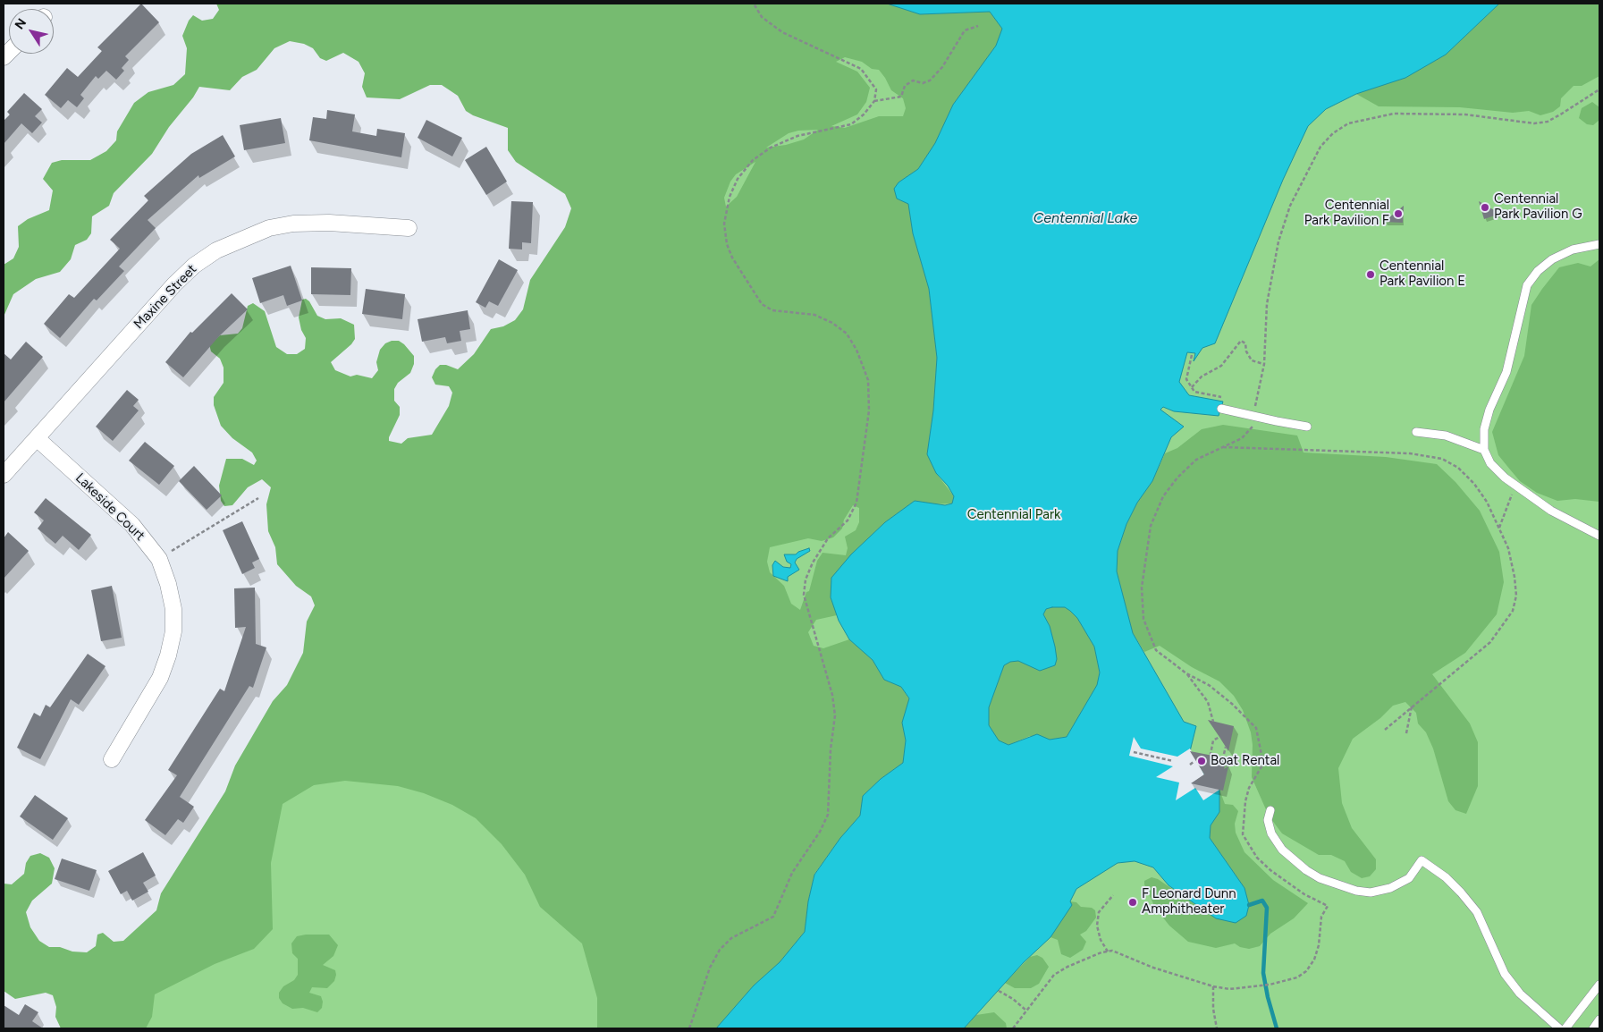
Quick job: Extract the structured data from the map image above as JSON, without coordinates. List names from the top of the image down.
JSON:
{
  "streets": {
    "street": ["Maxine Street", "Lakeside Court"]
  },
  "crossings": [
    ["Maxine Street", "Lakeside Court"]
  ],
  "water": ["Centennial Lake"],
  "parks": ["Centennial Park"],
  "places": [
    "Centennial Park Pavilion G",
    "Centennial Park Pavilion F",
    "Centennial Park Pavilion E",
    "Boat Rental",
    "F Leonard Dunn Amphitheater"
  ],
  "north": "top left"
}
